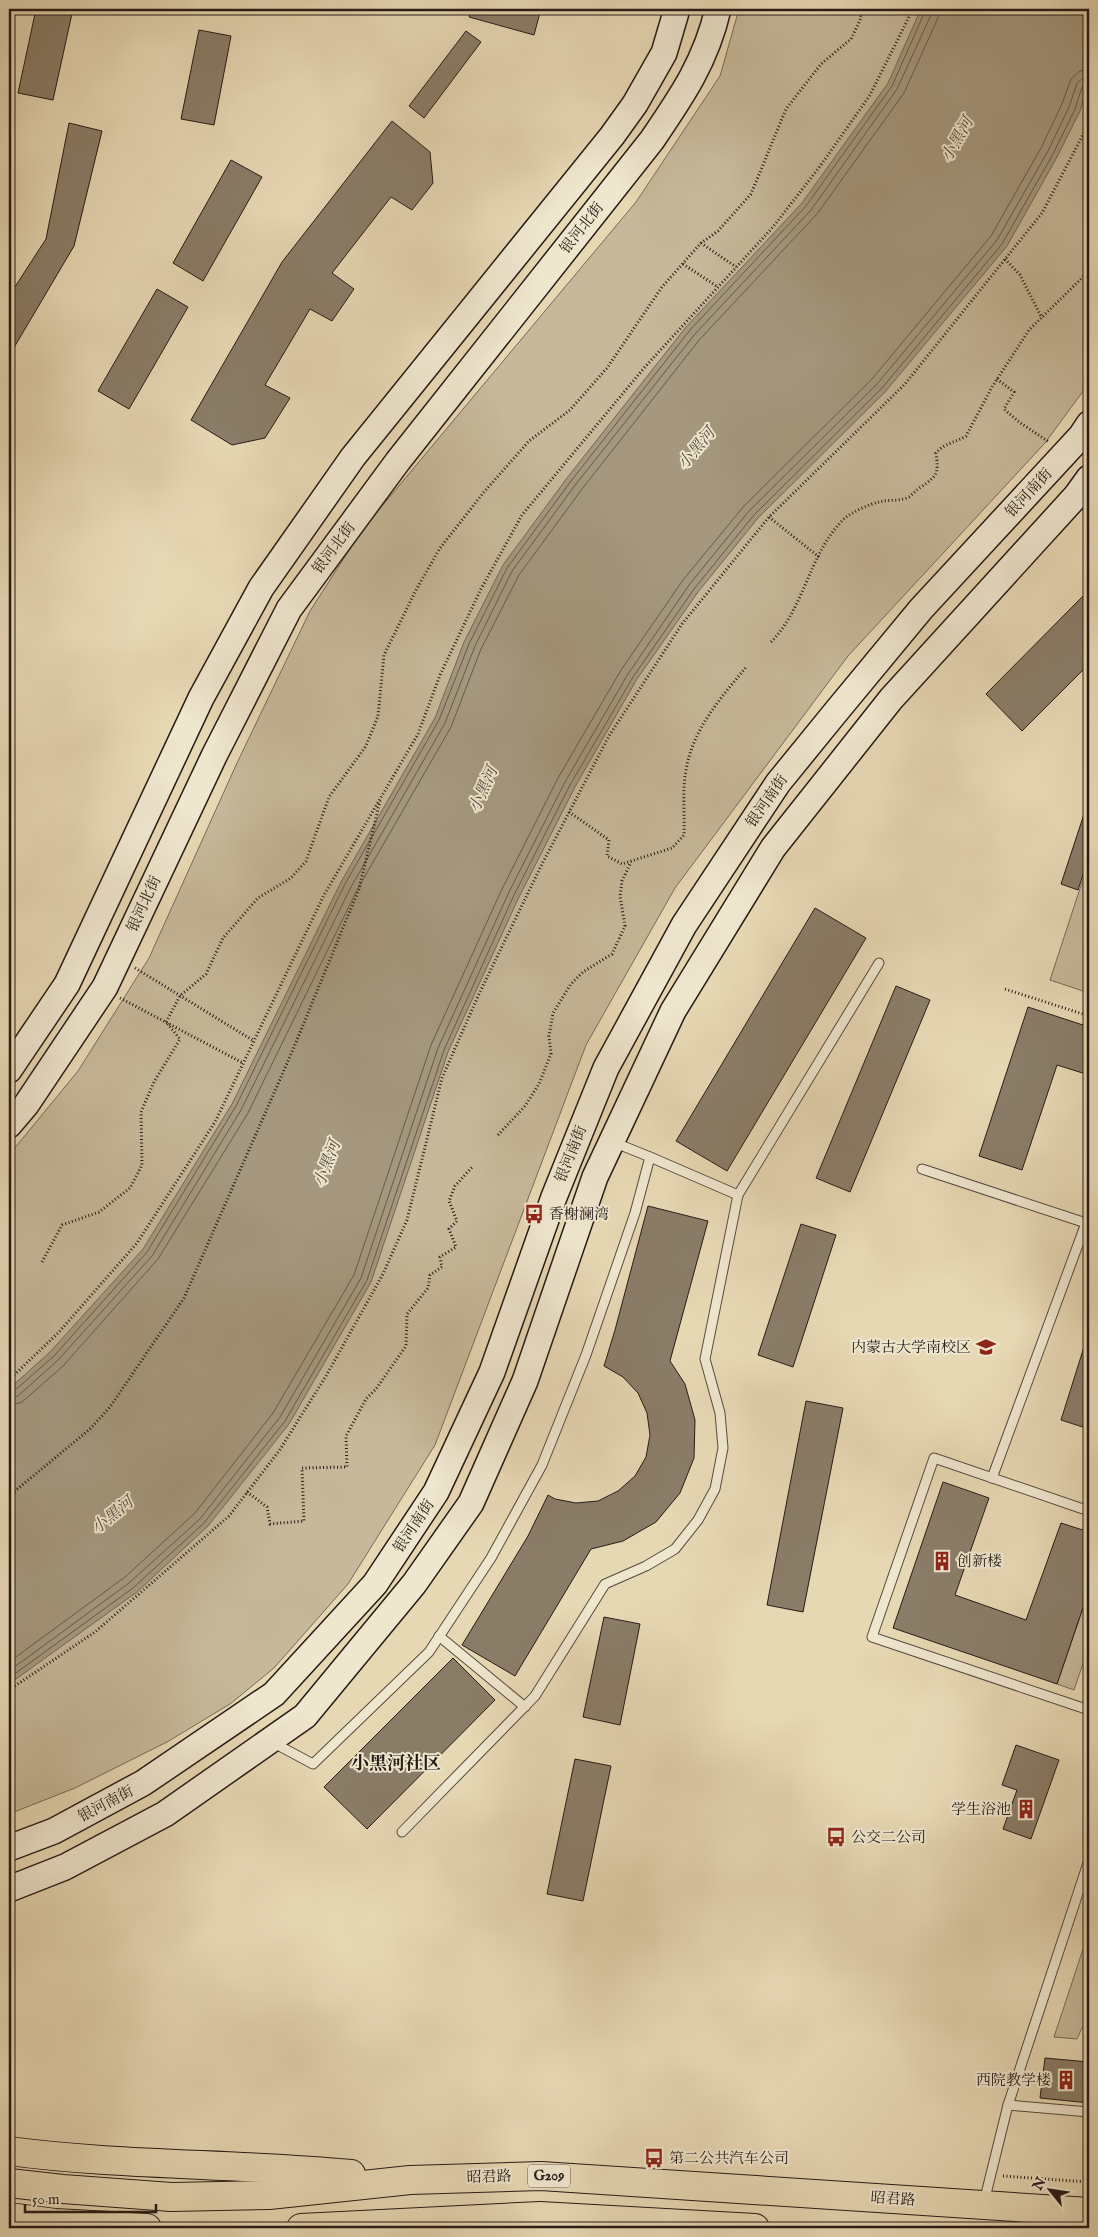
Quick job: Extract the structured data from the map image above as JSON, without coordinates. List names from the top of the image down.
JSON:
{
  "streets": {
    "highway": ["G209", "昭君路"],
    "main road": ["银河北街", "银河南街"]
  },
  "crossings": [
    ["G209", "昭君路"]
  ],
  "districts": ["小黑河社区"],
  "water": ["小黑河"],
  "places": {
    "bus stop": ["香榭澜湾", "公交二公司", "第二公共汽车公司"],
    "school or university": ["内蒙古大学南校区"],
    "building": ["创新楼", "学生浴池", "西院教学楼"]
  },
  "scale_bar": "50 m",
  "north": "top left"
}
